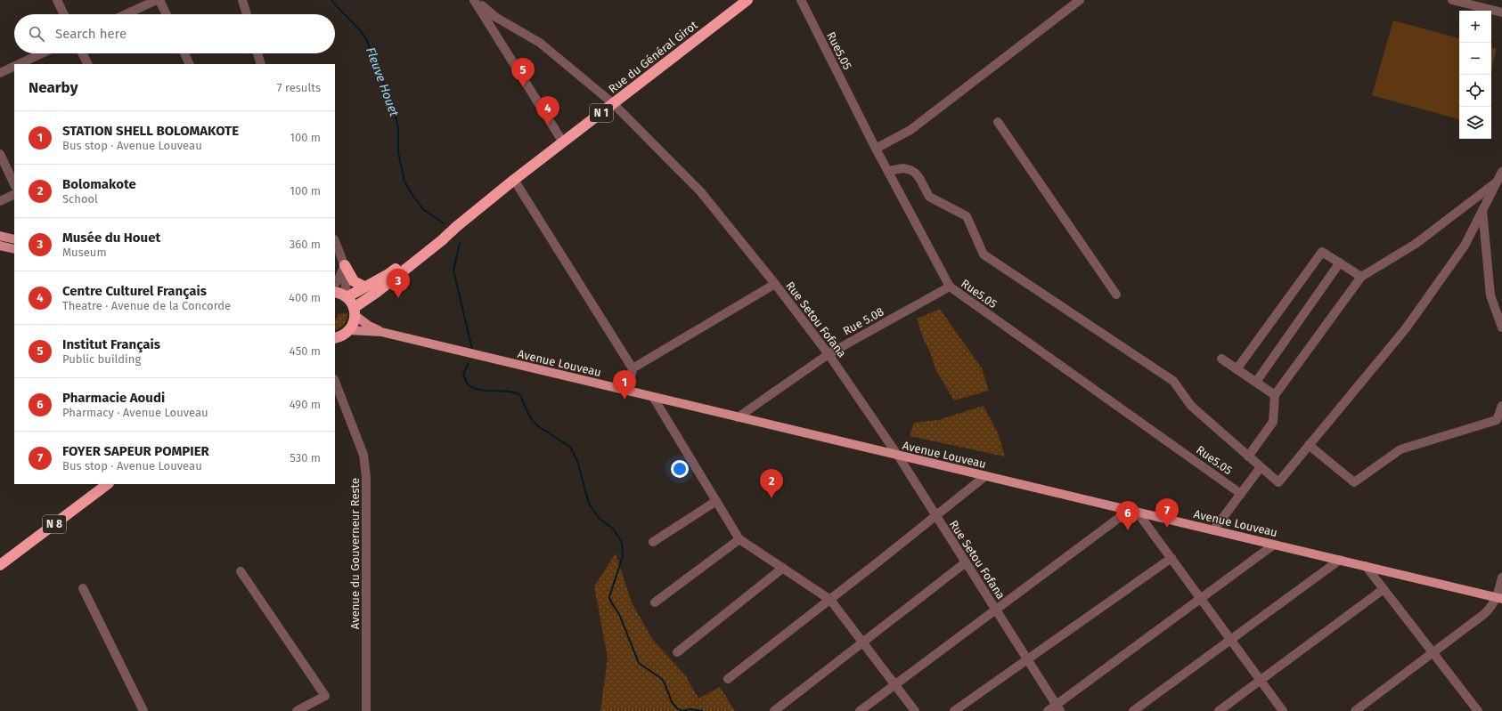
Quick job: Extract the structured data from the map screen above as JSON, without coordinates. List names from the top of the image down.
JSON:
{
  "streets": {
    "highway": ["Rue du Général Girot", "N 1", "N 8"],
    "main road": ["Avenue Louveau"],
    "street": [
      "Rue5.05",
      "Rue Setou Fofana",
      "Rue 5.08",
      "Avenue du Gouverneur Reste"
    ]
  },
  "crossings": [
    ["Rue5.05", "Rue 5.08"],
    ["Rue du Général Girot", "N 1"],
    ["Rue du Général Girot", "Rue Setou Fofana"],
    ["N 1", "Avenue Louveau"],
    ["Rue Setou Fofana", "Rue 5.08"],
    ["Rue Setou Fofana", "Avenue Louveau"],
    ["Rue 5.08", "Avenue Louveau"]
  ],
  "water": ["Fleuve Houet"],
  "page": {
    "map_buttons": ["+", "−"],
    "search": "Search here",
    "pins": [
      "5",
      "4",
      "3",
      "1",
      "2",
      "7",
      "6"
    ],
    "heading": ["Nearby", "7 results"],
    "list": [
      {
        "mark": "1",
        "name": "STATION SHELL BOLOMAKOTE",
        "note": "Bus stop · Avenue Louveau",
        "value": "100 m"
      },
      {
        "mark": "2",
        "name": "Bolomakote",
        "note": "School",
        "value": "100 m"
      },
      {
        "mark": "3",
        "name": "Musée du Houet",
        "note": "Museum",
        "value": "360 m"
      },
      {
        "mark": "4",
        "name": "Centre Culturel Français",
        "note": "Theatre · Avenue de la Concorde",
        "value": "400 m"
      },
      {
        "mark": "5",
        "name": "Institut Français",
        "note": "Public building",
        "value": "450 m"
      },
      {
        "mark": "6",
        "name": "Pharmacie Aoudi",
        "note": "Pharmacy · Avenue Louveau",
        "value": "490 m"
      },
      {
        "mark": "7",
        "name": "FOYER SAPEUR POMPIER",
        "note": "Bus stop · Avenue Louveau",
        "value": "530 m"
      }
    ]
  }
}
